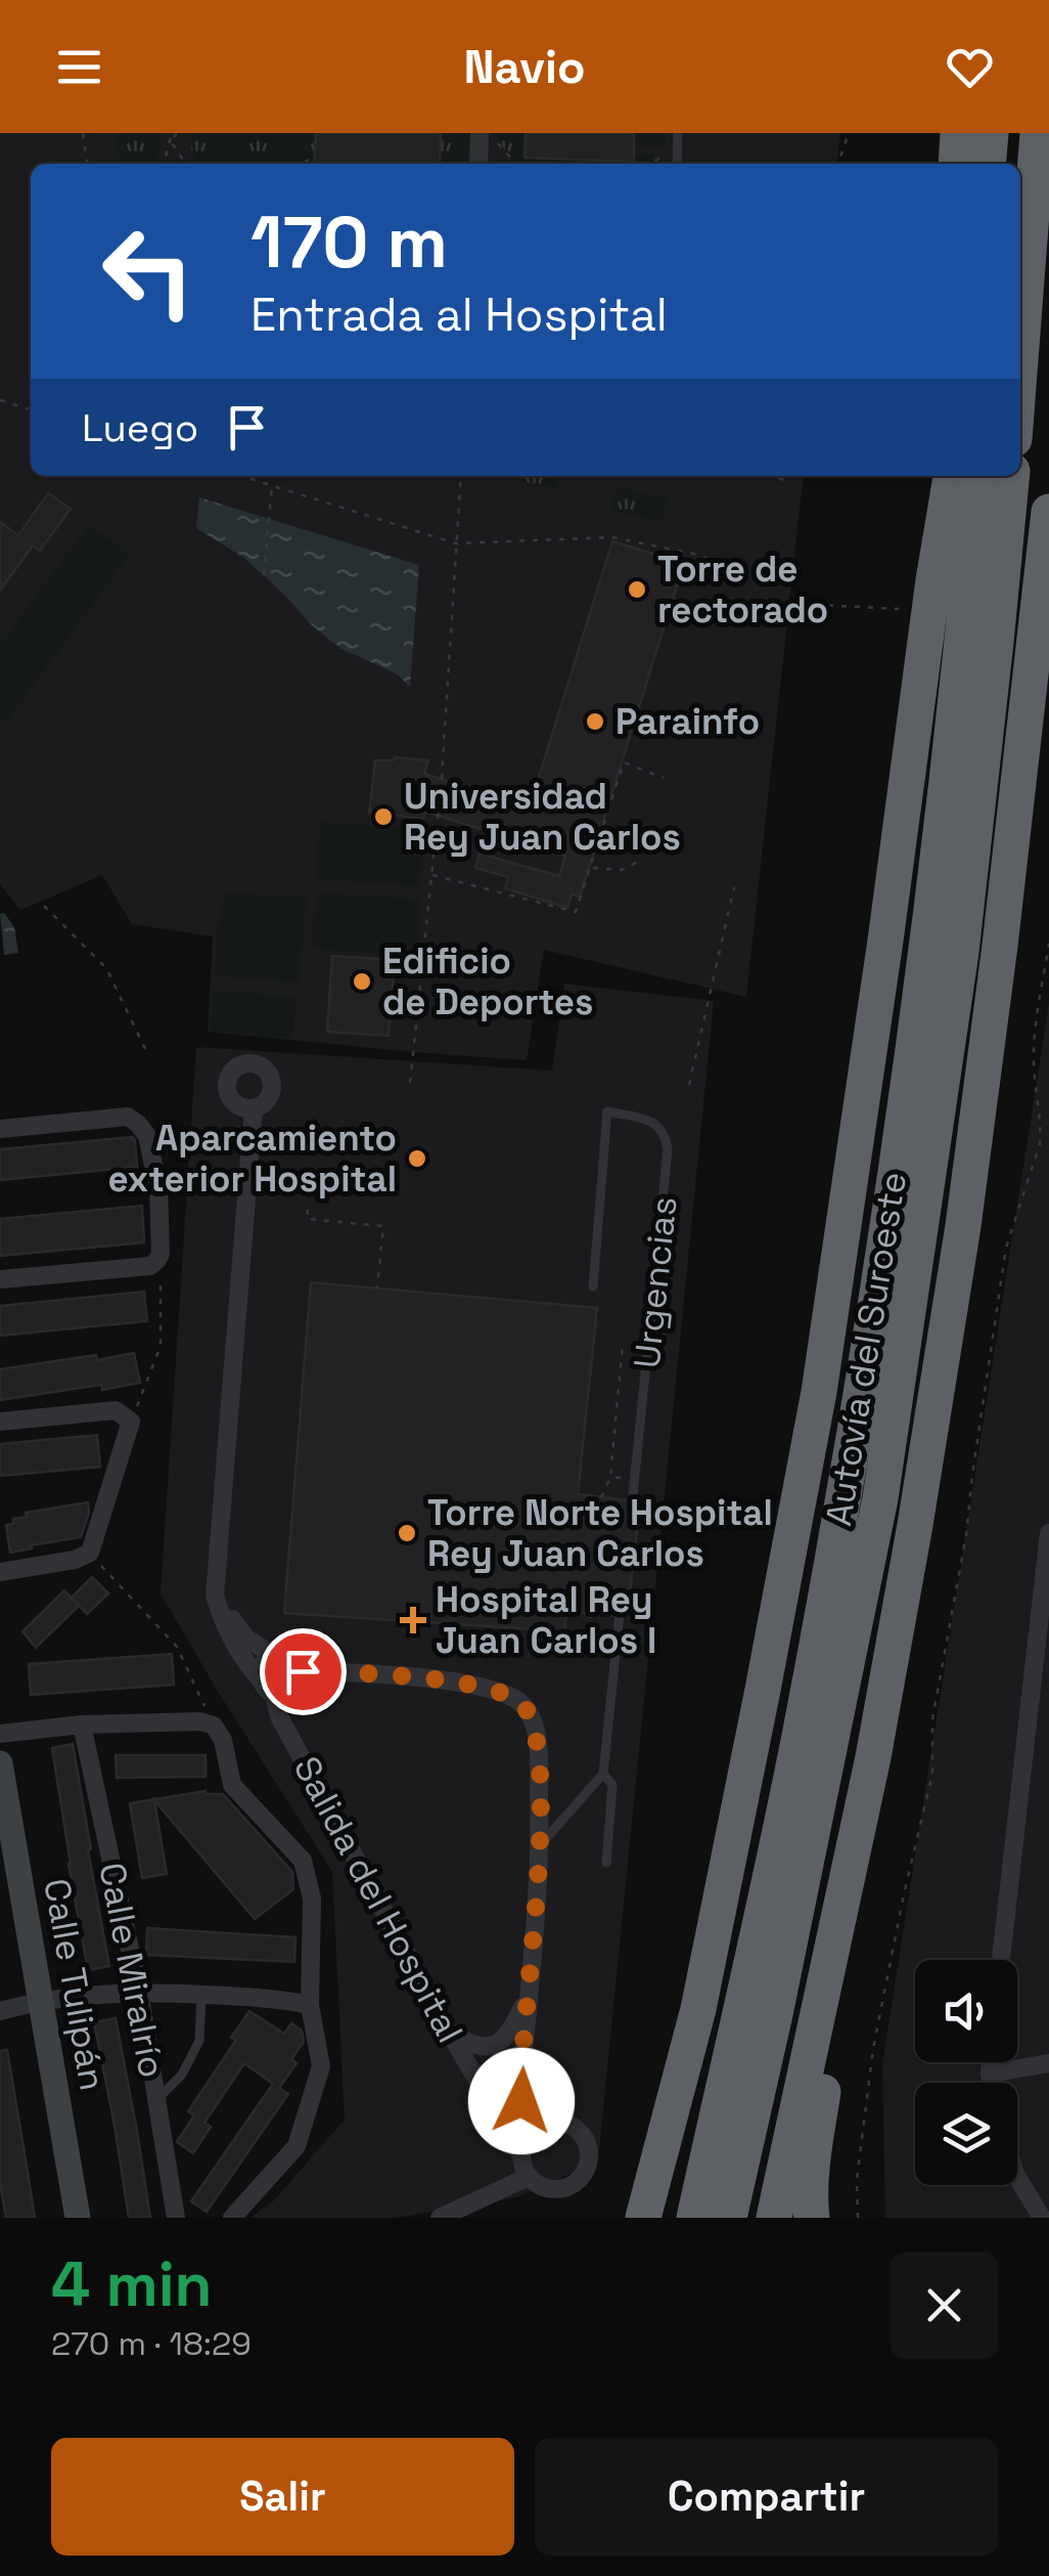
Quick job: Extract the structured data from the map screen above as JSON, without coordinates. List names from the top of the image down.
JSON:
{
  "streets": {
    "highway": ["Autovía del Suroeste"],
    "street": ["Salida del Hospital", "Calle Miralrío", "Calle Tulipán"],
    "lane": ["Urgencias"]
  },
  "places": {
    "other": [
      "Torre de rectorado",
      "Parainfo",
      "Universidad Rey Juan Carlos",
      "Edificio de Deportes",
      "Aparcamiento exterior Hospital",
      "Torre Norte Hospital Rey Juan Carlos"
    ],
    "health": ["Hospital Rey Juan Carlos I"]
  },
  "page": {
    "header": "Navio",
    "turn": ["170 m", "Entrada al Hospital"],
    "then": "Luego",
    "heading": ["4 min", "270 m · 18:29"],
    "buttons": ["Salir", "Compartir"]
  }
}
